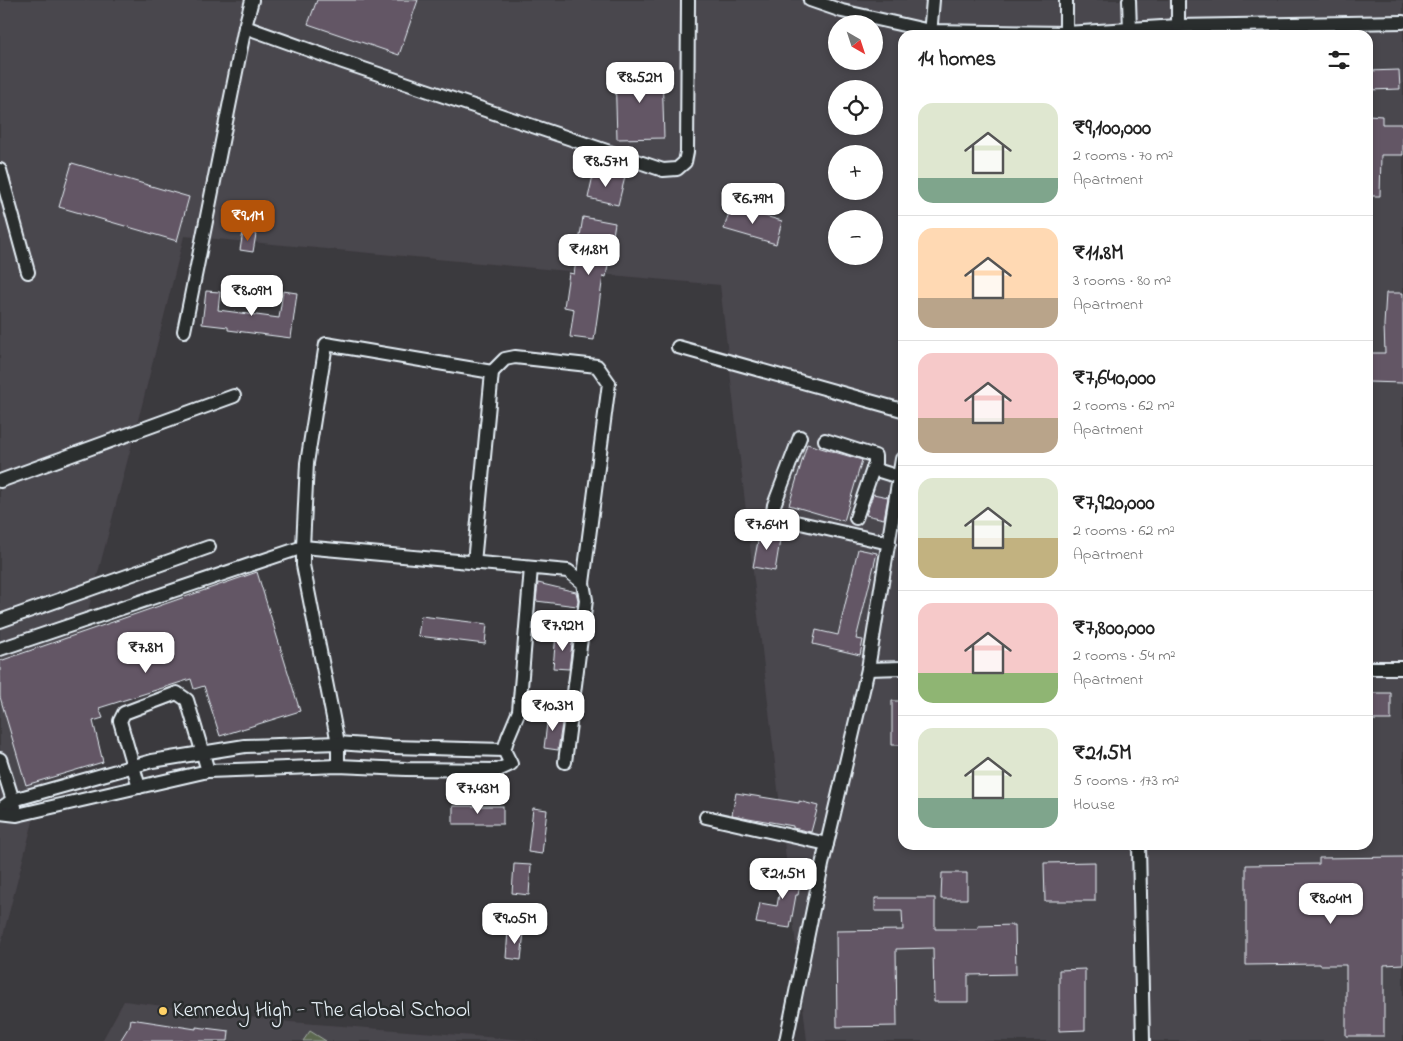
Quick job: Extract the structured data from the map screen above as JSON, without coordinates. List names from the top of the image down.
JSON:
{
  "places": ["Kennedy High - The Global School"],
  "north": "bottom right",
  "page": {
    "map_buttons": ["+", "−"],
    "heading": "14 homes",
    "price": [
      "₹8.52M",
      "₹8.57M",
      "₹6.79M",
      "₹9.1M",
      "₹11.8M",
      "₹8.09M",
      "₹7.64M",
      "₹7.92M",
      "₹7.8M",
      "₹10.3M",
      "₹7.43M",
      "₹21.5M",
      "₹8.04M",
      "₹9.05M"
    ],
    "list": [
      {
        "name": "₹9,100,000",
        "note": "2 rooms · 70 m² · Apartment"
      },
      {
        "name": "₹11.8M",
        "note": "3 rooms · 80 m² · Apartment"
      },
      {
        "name": "₹7,640,000",
        "note": "2 rooms · 62 m² · Apartment"
      },
      {
        "name": "₹7,920,000",
        "note": "2 rooms · 62 m² · Apartment"
      },
      {
        "name": "₹7,800,000",
        "note": "2 rooms · 54 m² · Apartment"
      },
      {
        "name": "₹21.5M",
        "note": "5 rooms · 173 m² · House"
      }
    ]
  }
}
